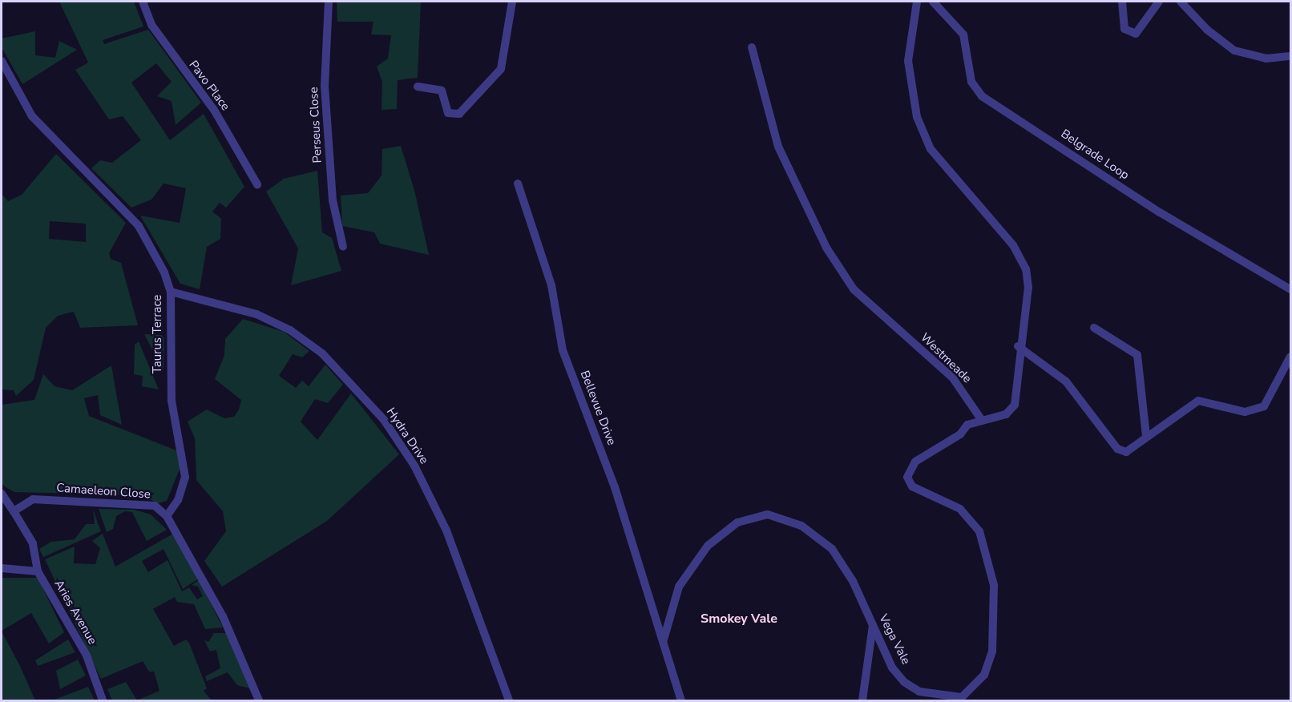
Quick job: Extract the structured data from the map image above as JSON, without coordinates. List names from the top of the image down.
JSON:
{
  "streets": {
    "street": [
      "Pavo Place",
      "Perseus Close",
      "Belgrade Loop",
      "Taurus Terrace",
      "Westmeade",
      "Bellevue Drive",
      "Hydra Drive",
      "Camaeleon Close",
      "Aries Avenue",
      "Vega Vale"
    ]
  },
  "crossings": [
    ["Taurus Terrace", "Hydra Drive"],
    ["Taurus Terrace", "Camaeleon Close"],
    ["Westmeade", "Vega Vale"],
    ["Bellevue Drive", "Vega Vale"]
  ],
  "districts": ["Smokey Vale"]
}
